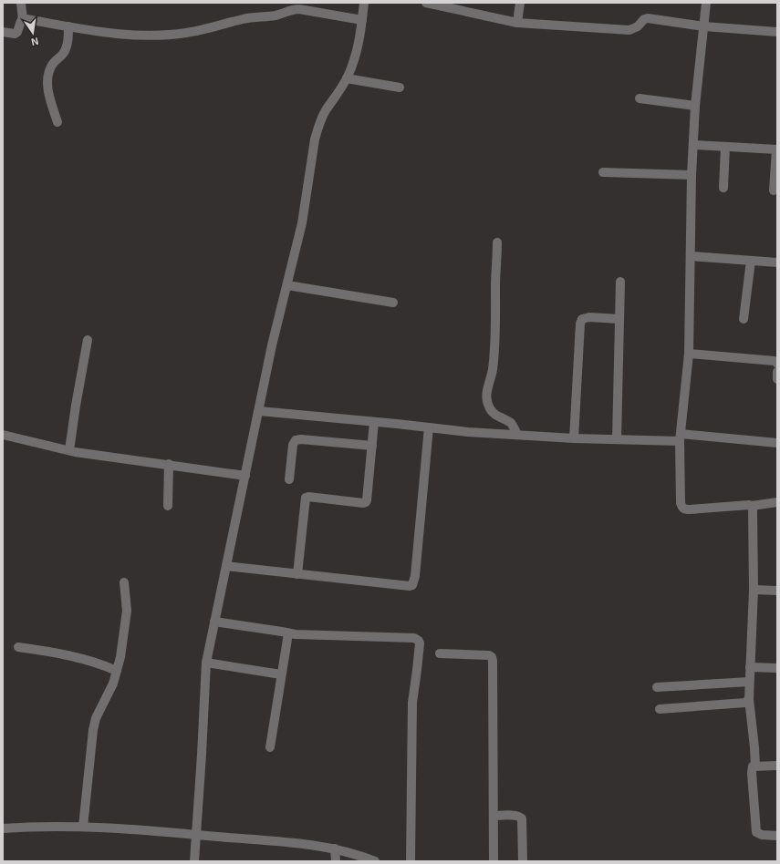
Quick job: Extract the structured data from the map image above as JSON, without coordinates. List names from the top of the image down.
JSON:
{
  "north": "bottom"
}
